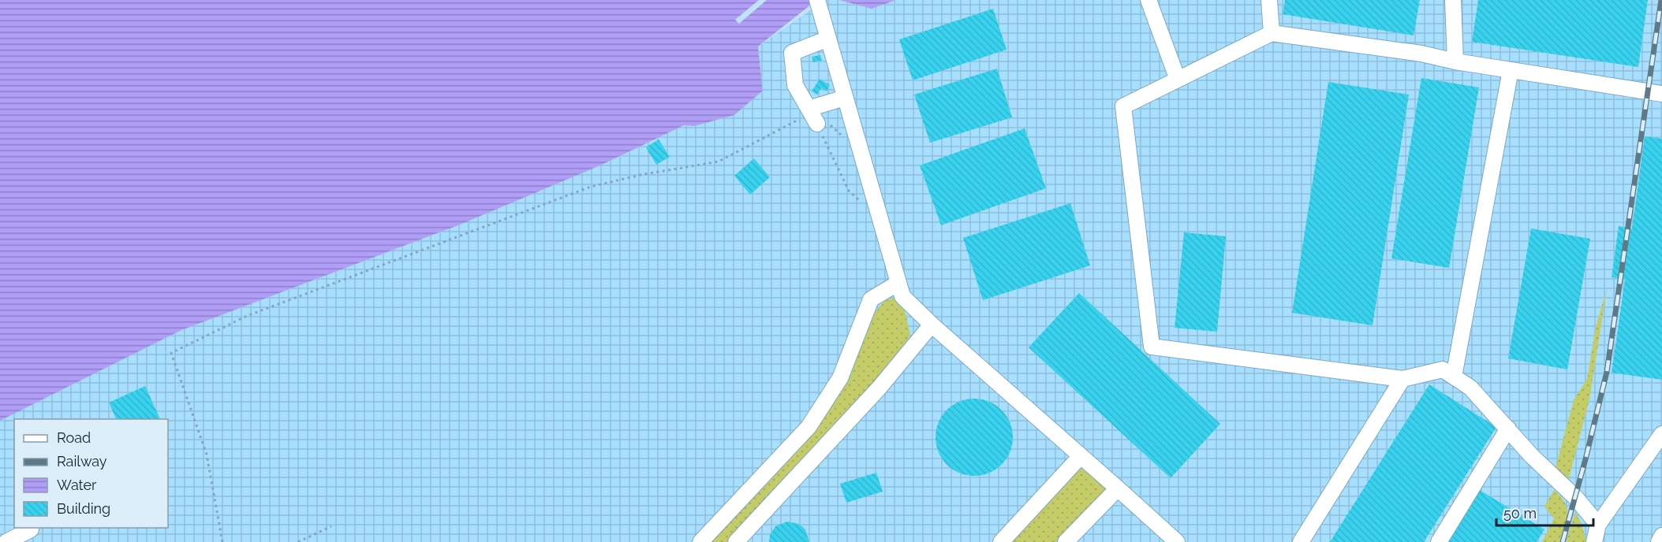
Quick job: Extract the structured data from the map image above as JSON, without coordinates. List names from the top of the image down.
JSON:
{
  "legend": [
    "Road",
    "Railway",
    "Water",
    "Building"
  ],
  "scale_bar": "50 m"
}
